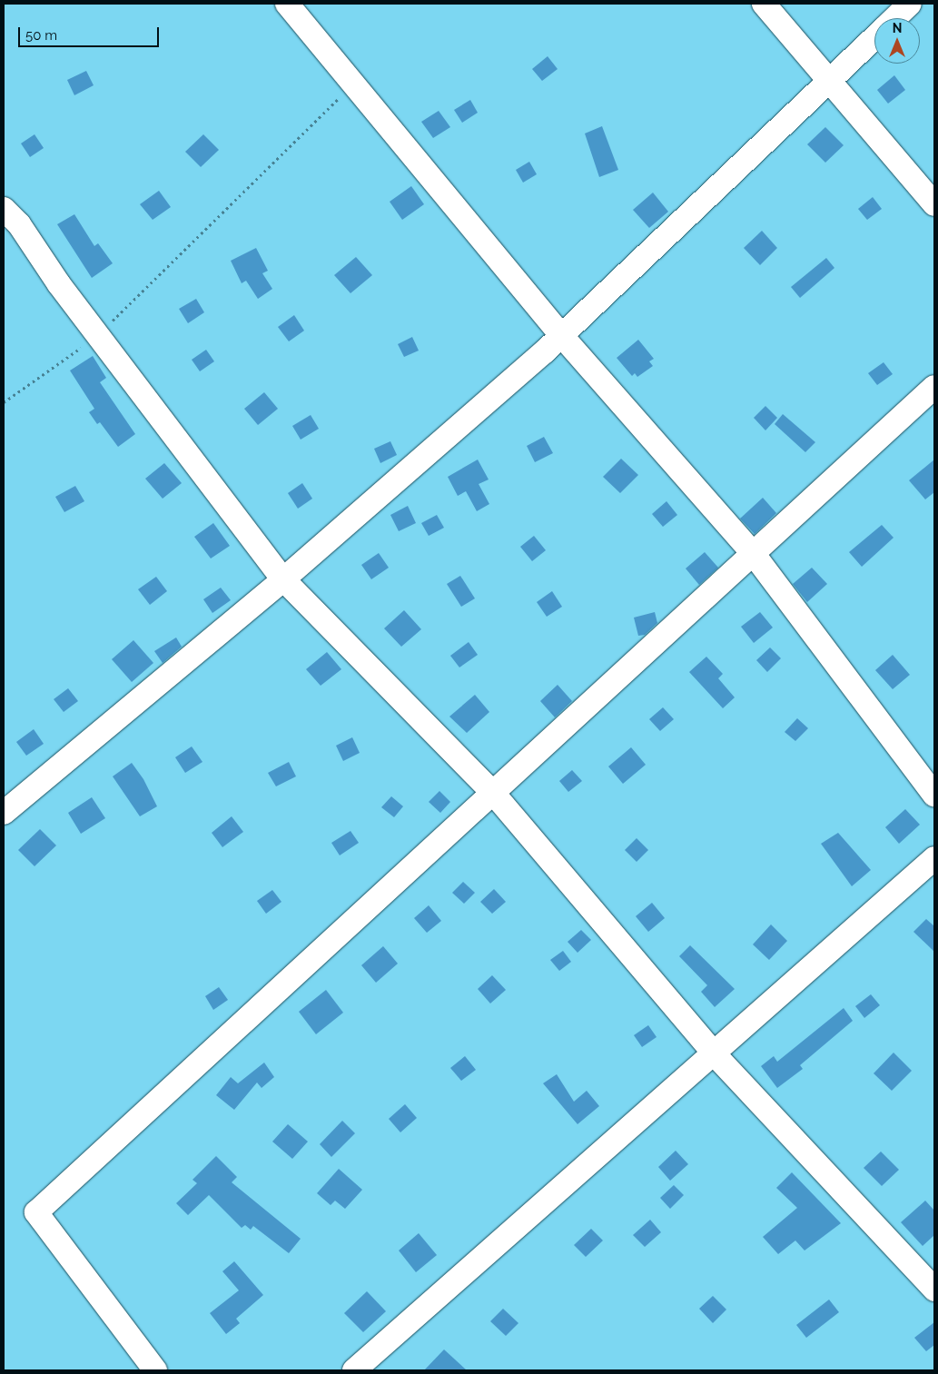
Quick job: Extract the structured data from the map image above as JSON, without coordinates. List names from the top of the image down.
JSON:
{
  "scale_bar": "50 m",
  "north": "top"
}
